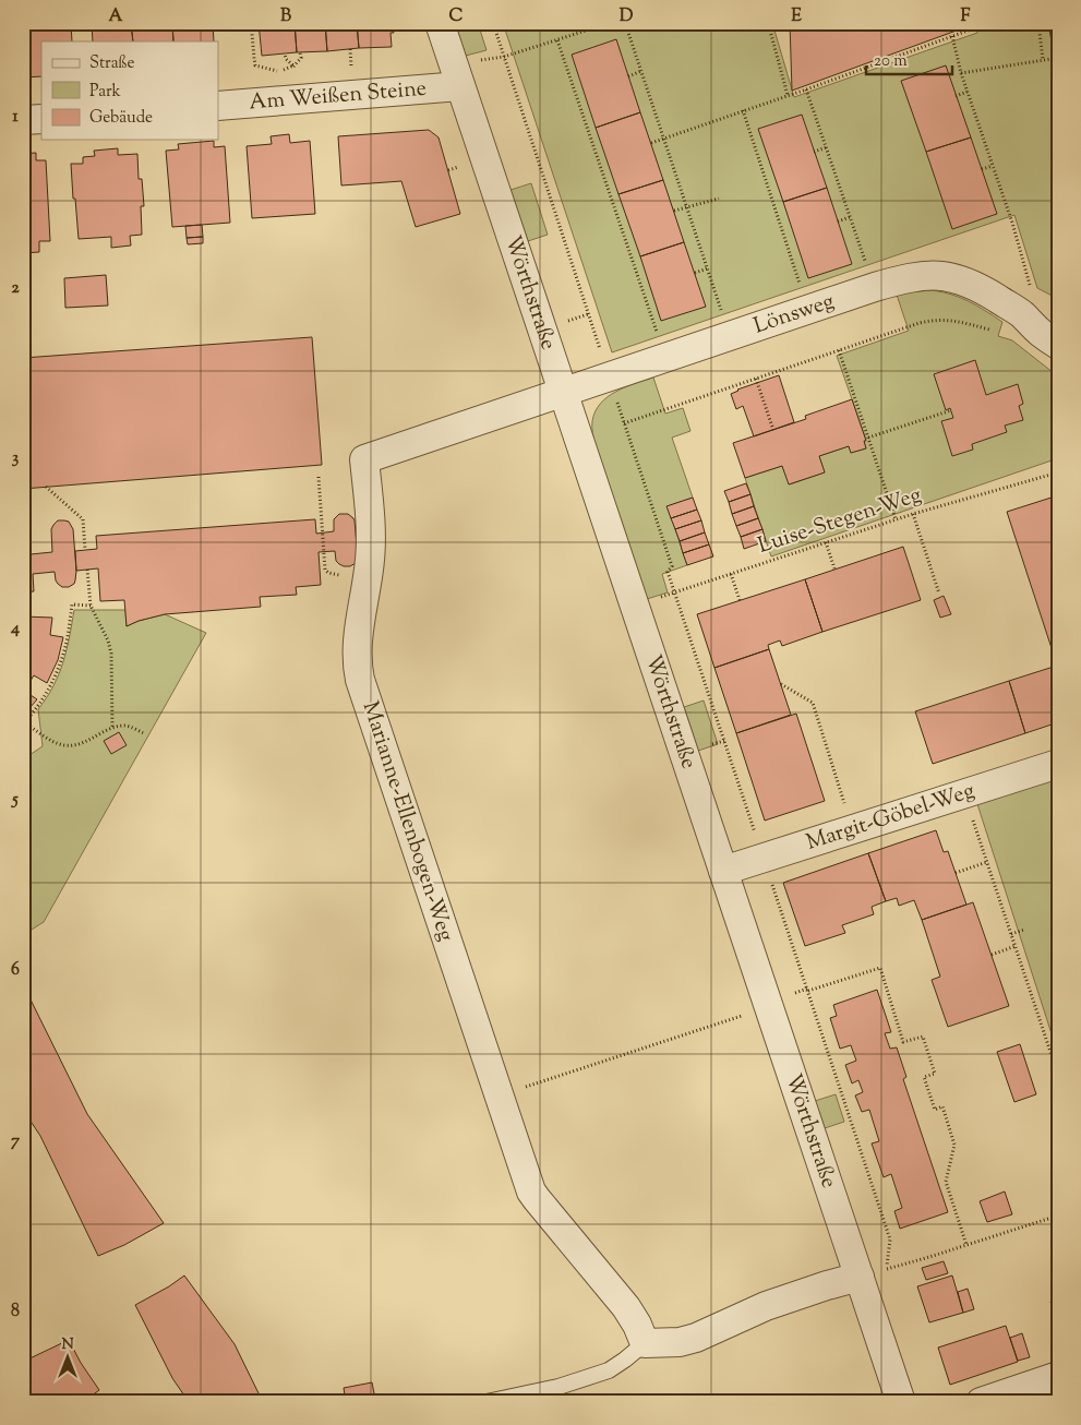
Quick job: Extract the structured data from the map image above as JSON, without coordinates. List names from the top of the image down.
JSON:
{
  "streets": {
    "street": [
      "Am Weißen Steine",
      "Wörthstraße",
      "Lönsweg",
      "Margit-Göbel-Weg",
      "Marianne-Ellenbogen-Weg"
    ],
    "path": ["Luise-Stegen-Weg"]
  },
  "crossings": [
    ["Am Weißen Steine", "Wörthstraße"],
    ["Wörthstraße", "Lönsweg"],
    ["Wörthstraße", "Luise-Stegen-Weg"],
    ["Wörthstraße", "Margit-Göbel-Weg"],
    ["Wörthstraße", "Marianne-Ellenbogen-Weg"],
    ["Lönsweg", "Marianne-Ellenbogen-Weg"]
  ],
  "legend": ["Straße", "Park", "Gebäude"],
  "scale_bar": "20 m",
  "north": "top",
  "grid": {
    "columns": [
      "A",
      "B",
      "C",
      "D",
      "E",
      "F"
    ],
    "rows": [
      "1",
      "2",
      "3",
      "4",
      "5",
      "6",
      "7",
      "8"
    ]
  }
}
